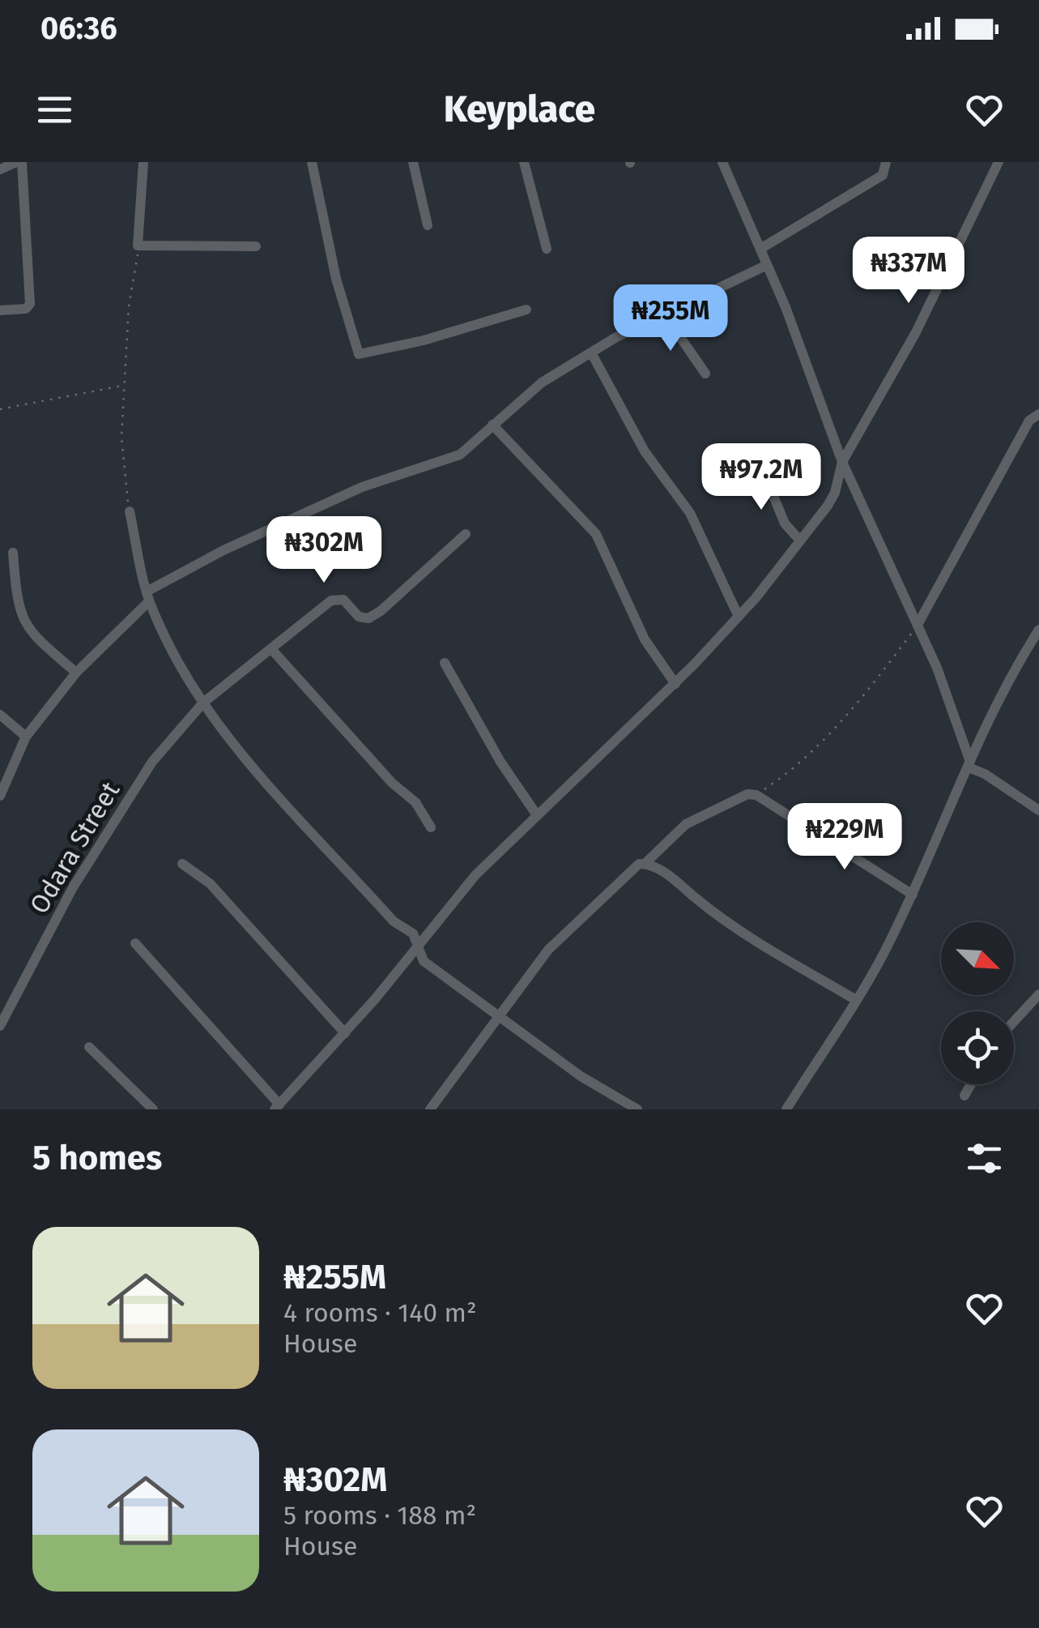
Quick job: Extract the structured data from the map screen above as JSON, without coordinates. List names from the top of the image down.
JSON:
{
  "streets": {
    "street": ["Odara Street"]
  },
  "north": "bottom right",
  "page": {
    "status": "06:36",
    "header": "Keyplace",
    "price": [
      "₦337M",
      "₦255M",
      "₦97.2M",
      "₦302M",
      "₦229M"
    ],
    "heading": "5 homes",
    "list": [
      {
        "name": "₦255M",
        "note": "4 rooms · 140 m² · House"
      },
      {
        "name": "₦302M",
        "note": "5 rooms · 188 m² · House"
      }
    ]
  }
}
